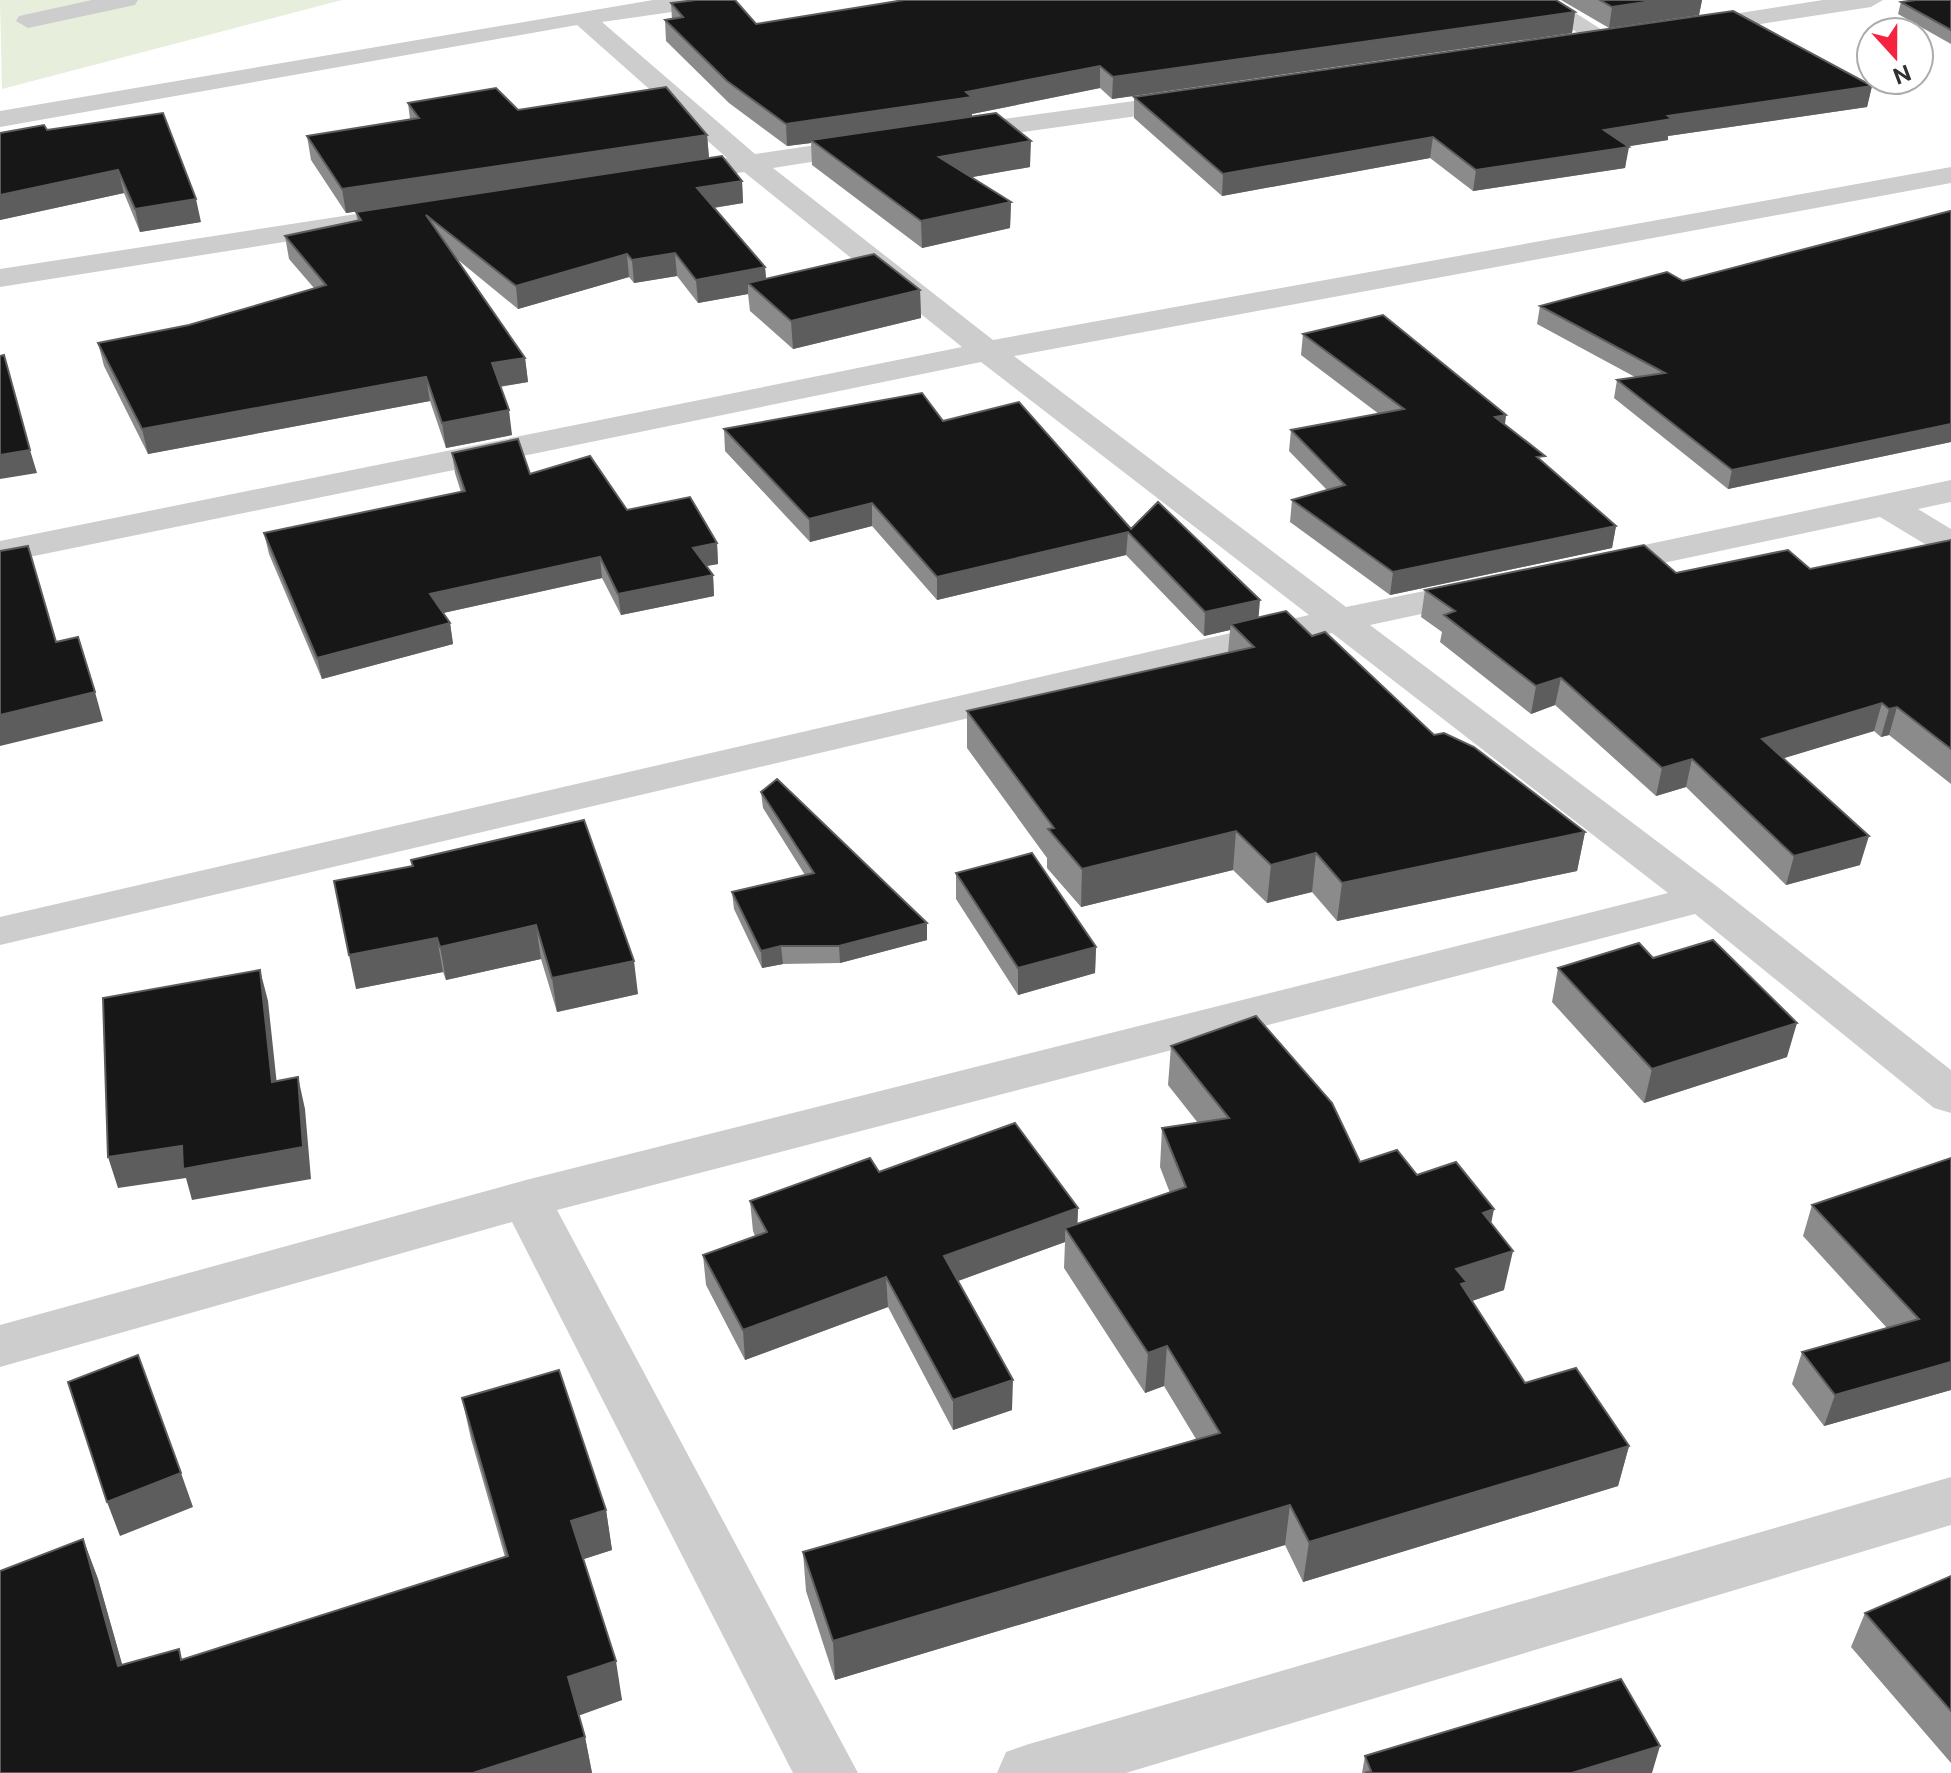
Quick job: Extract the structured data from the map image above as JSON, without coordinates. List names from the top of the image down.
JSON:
{
  "north": "bottom"
}
